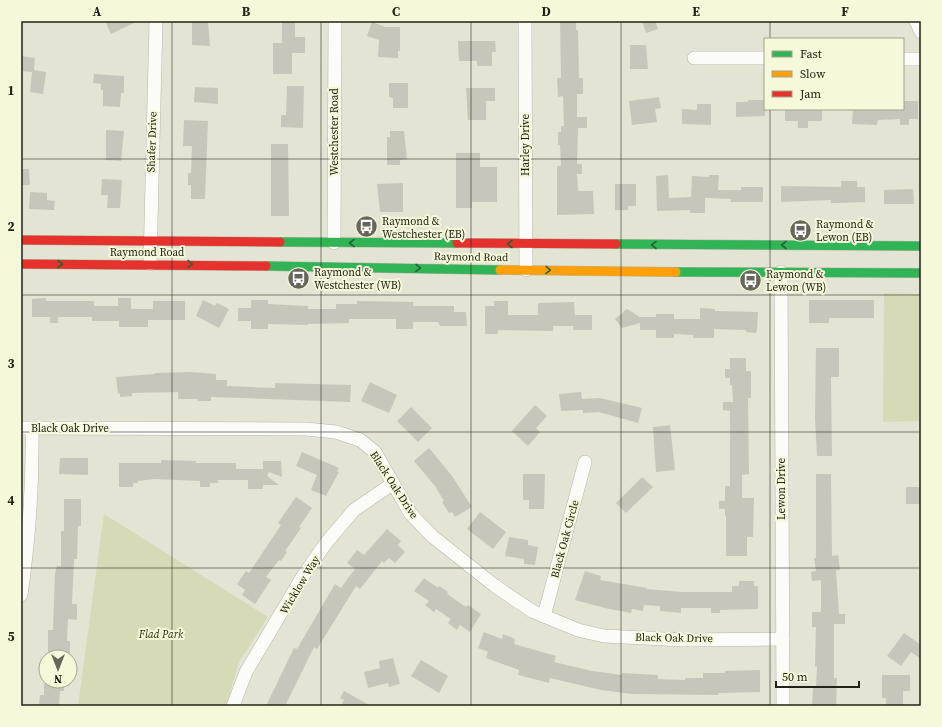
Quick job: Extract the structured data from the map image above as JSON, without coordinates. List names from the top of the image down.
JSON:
{
  "streets": {
    "main road": ["Raymond Road"],
    "street": [
      "Westchester Road",
      "Shafer Drive",
      "Harley Drive",
      "Black Oak Drive",
      "Lewon Drive",
      "Black Oak Circle",
      "Wicklow Way"
    ]
  },
  "crossings": [
    ["Westchester Road", "Raymond Road"],
    ["Shafer Drive", "Raymond Road"],
    ["Harley Drive", "Raymond Road"],
    ["Raymond Road", "Lewon Drive"],
    ["Black Oak Drive", "Lewon Drive"],
    ["Black Oak Drive", "Black Oak Circle"],
    ["Black Oak Drive", "Wicklow Way"]
  ],
  "parks": ["Flad Park"],
  "places": {
    "bus stop": [
      "Raymond & Westchester (EB)",
      "Raymond & Lewon (EB)",
      "Raymond & Westchester (WB)",
      "Raymond & Lewon (WB)"
    ]
  },
  "legend": ["Fast", "Slow", "Jam"],
  "scale_bar": "50 m",
  "north": "bottom",
  "grid": {
    "columns": [
      "A",
      "B",
      "C",
      "D",
      "E",
      "F"
    ],
    "rows": [
      "1",
      "2",
      "3",
      "4",
      "5"
    ]
  }
}
